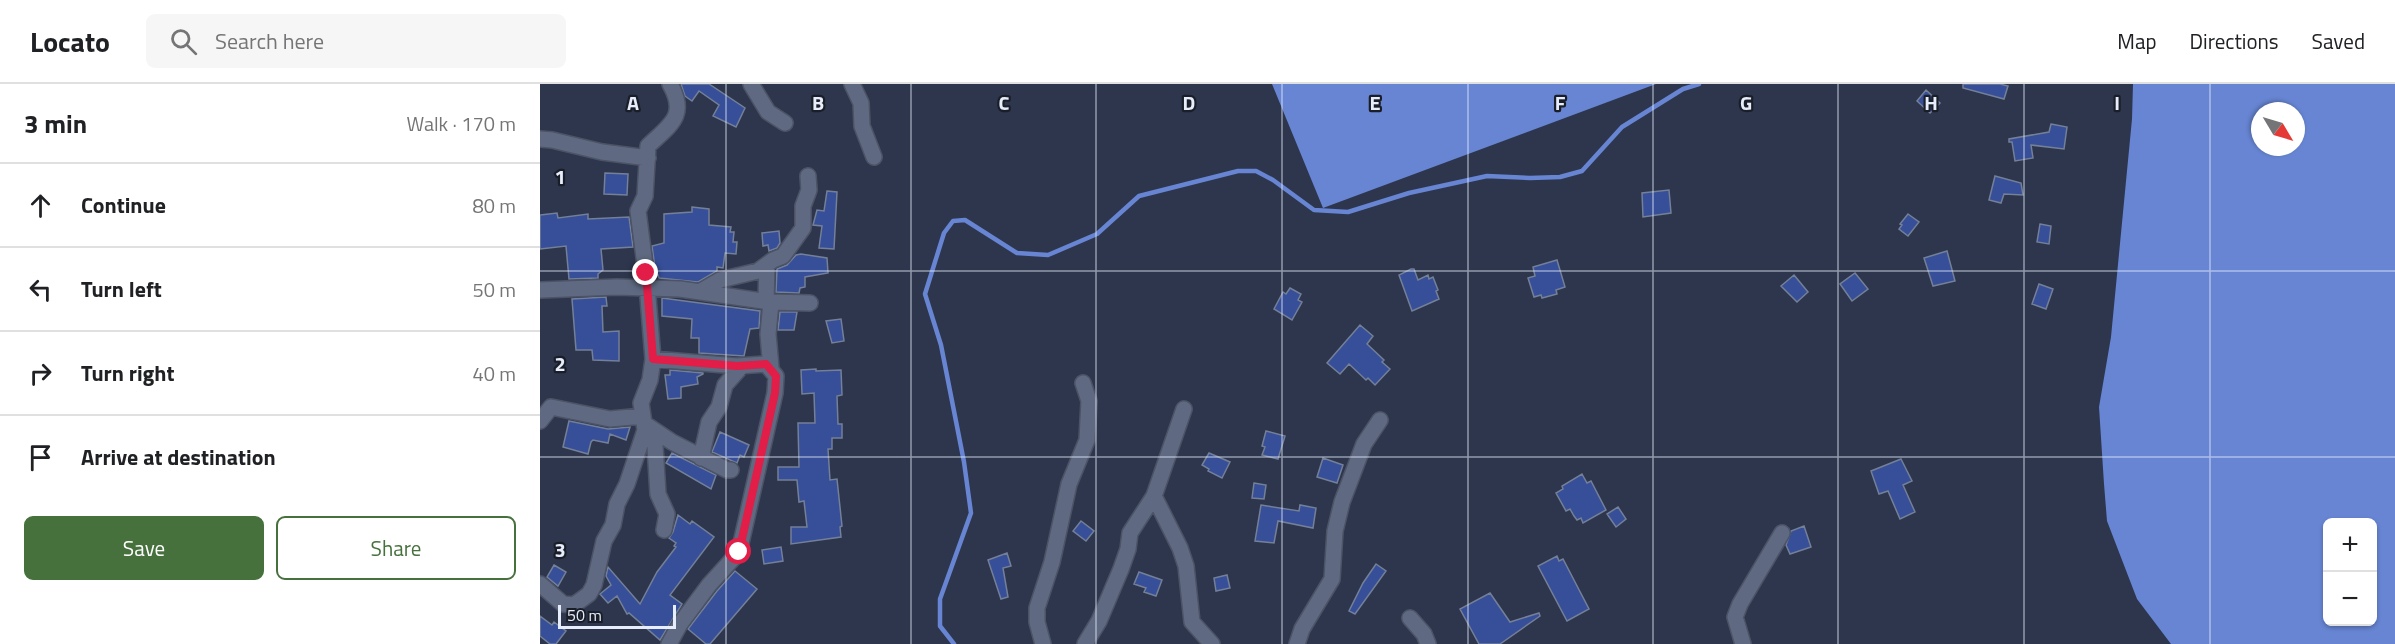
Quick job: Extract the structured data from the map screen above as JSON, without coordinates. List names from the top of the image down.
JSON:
{
  "scale_bar": "50 m",
  "north": "bottom right",
  "page": {
    "header": "Locato",
    "search": "Search here",
    "nav": ["Map", "Directions", "Saved"],
    "heading": ["3 min", "Walk · 170 m"],
    "list": [
      ["Continue", "80 m"],
      ["Turn left", "50 m"],
      ["Turn right", "40 m"],
      "Arrive at destination"
    ],
    "buttons": ["Save", "Share"],
    "map_buttons": ["+", "−"],
    "scale": "50 m"
  },
  "grid": {
    "columns": [
      "A",
      "B",
      "C",
      "D",
      "E",
      "F",
      "G",
      "H",
      "I"
    ],
    "rows": ["1", "2", "3"]
  }
}
